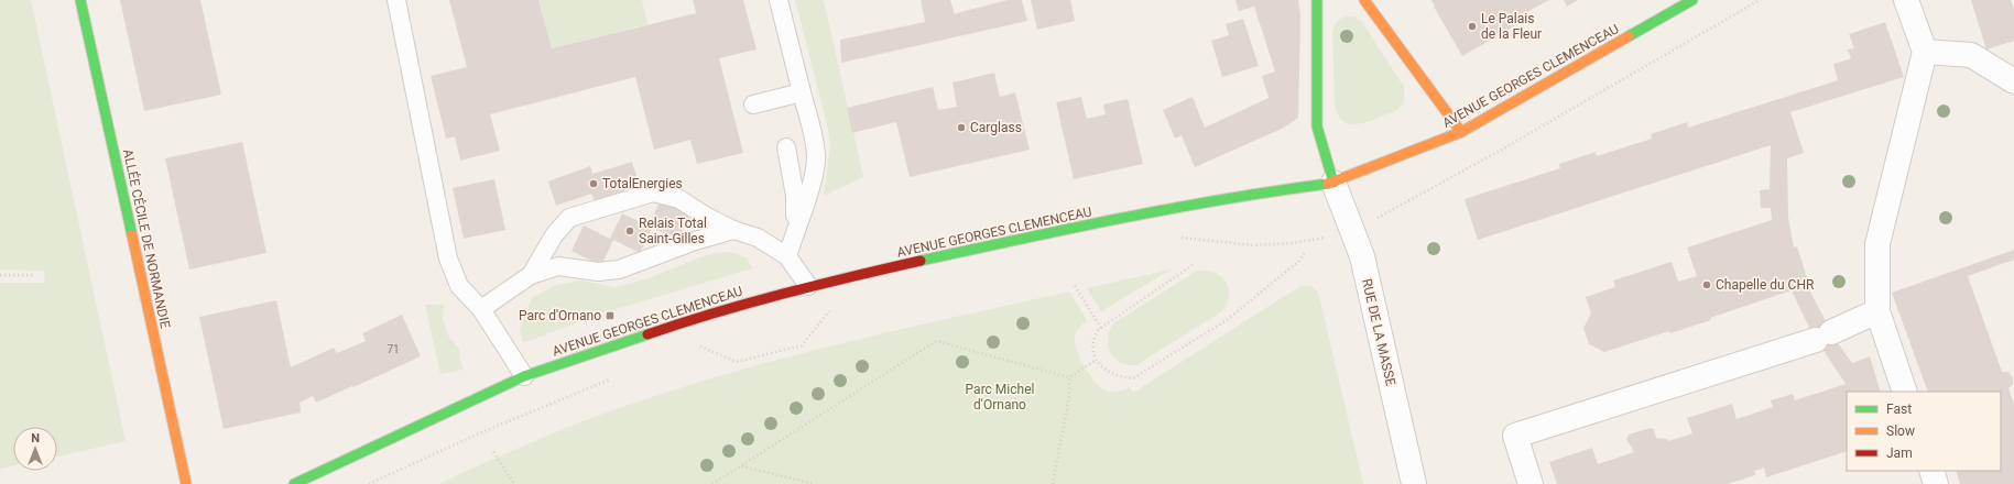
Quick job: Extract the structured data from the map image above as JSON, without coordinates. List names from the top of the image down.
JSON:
{
  "streets": {
    "main road": ["AVENUE GEORGES CLEMENCEAU", "ALLÉE CÉCILE DE NORMANDIE"],
    "street": ["RUE DE LA MASSE"]
  },
  "crossings": [
    ["AVENUE GEORGES CLEMENCEAU", "RUE DE LA MASSE"]
  ],
  "parks": ["Parc Michel d'Ornano"],
  "places": {
    "other": [
      "Le Palais de la Fleur",
      "Carglass",
      "TotalEnergies",
      "Relais Total Saint-Gilles",
      "Chapelle du CHR"
    ],
    "transit": ["Parc d'Ornano"]
  },
  "house_numbers": ["71"],
  "legend": ["Fast", "Slow", "Jam"],
  "north": "top"
}
